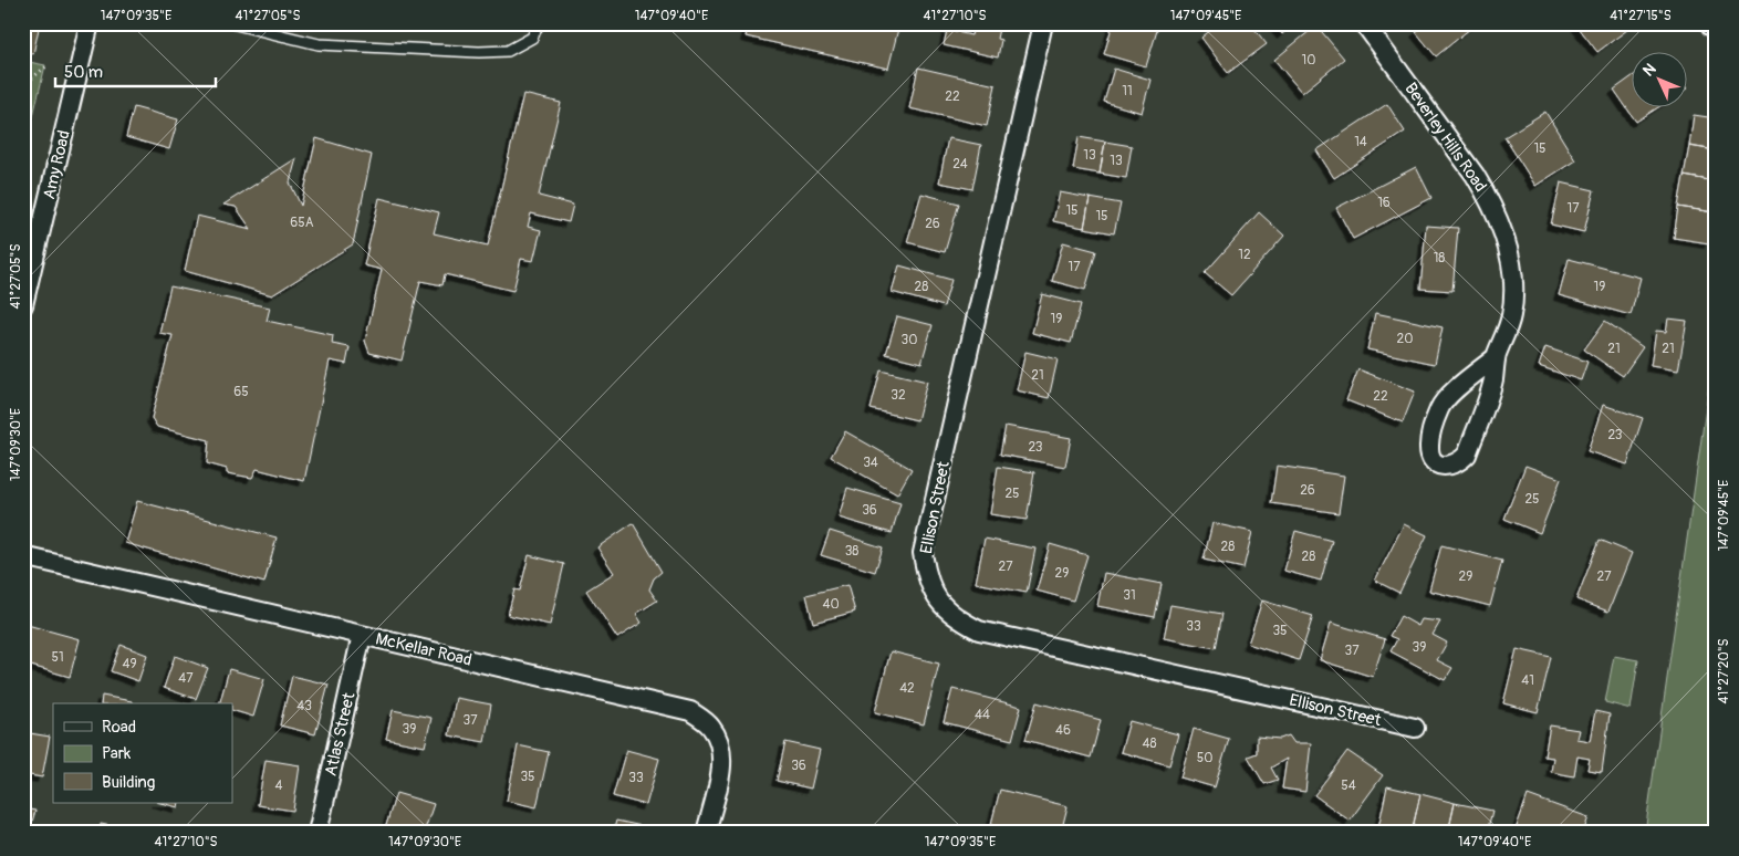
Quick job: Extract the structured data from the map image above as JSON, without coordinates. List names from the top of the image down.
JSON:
{
  "streets": {
    "street": [
      "Beverley Hills Road",
      "Amy Road",
      "Ellison Street",
      "McKellar Road",
      "Atlas Street"
    ]
  },
  "crossings": [
    ["McKellar Road", "Atlas Street"]
  ],
  "house_numbers": [
    "10",
    "11",
    "22",
    "14",
    "15",
    "13",
    "13",
    "24",
    "16",
    "17",
    "15",
    "15",
    "65A",
    "26",
    "12",
    "18",
    "17",
    "28",
    "19",
    "19",
    "20",
    "30",
    "21",
    "21",
    "21",
    "65",
    "32",
    "22",
    "23",
    "23",
    "34",
    "26",
    "25",
    "25",
    "36",
    "28",
    "38",
    "28",
    "27",
    "29",
    "29",
    "27",
    "31",
    "40",
    "33",
    "35",
    "39",
    "37",
    "51",
    "49",
    "47",
    "41",
    "42",
    "43",
    "44",
    "37",
    "39",
    "46",
    "48",
    "50",
    "36",
    "35",
    "33",
    "4",
    "54"
  ],
  "legend": ["Road", "Park", "Building"],
  "scale_bar": "50 m",
  "north": "top left",
  "coordinates": [
    "147°09'35\"E",
    "41°27'05\"S",
    "147°09'40\"E",
    "41°27'10\"S",
    "147°09'45\"E",
    "41°27'15\"S",
    "147°09'30\"E",
    "41°27'20\"S"
  ]
}
